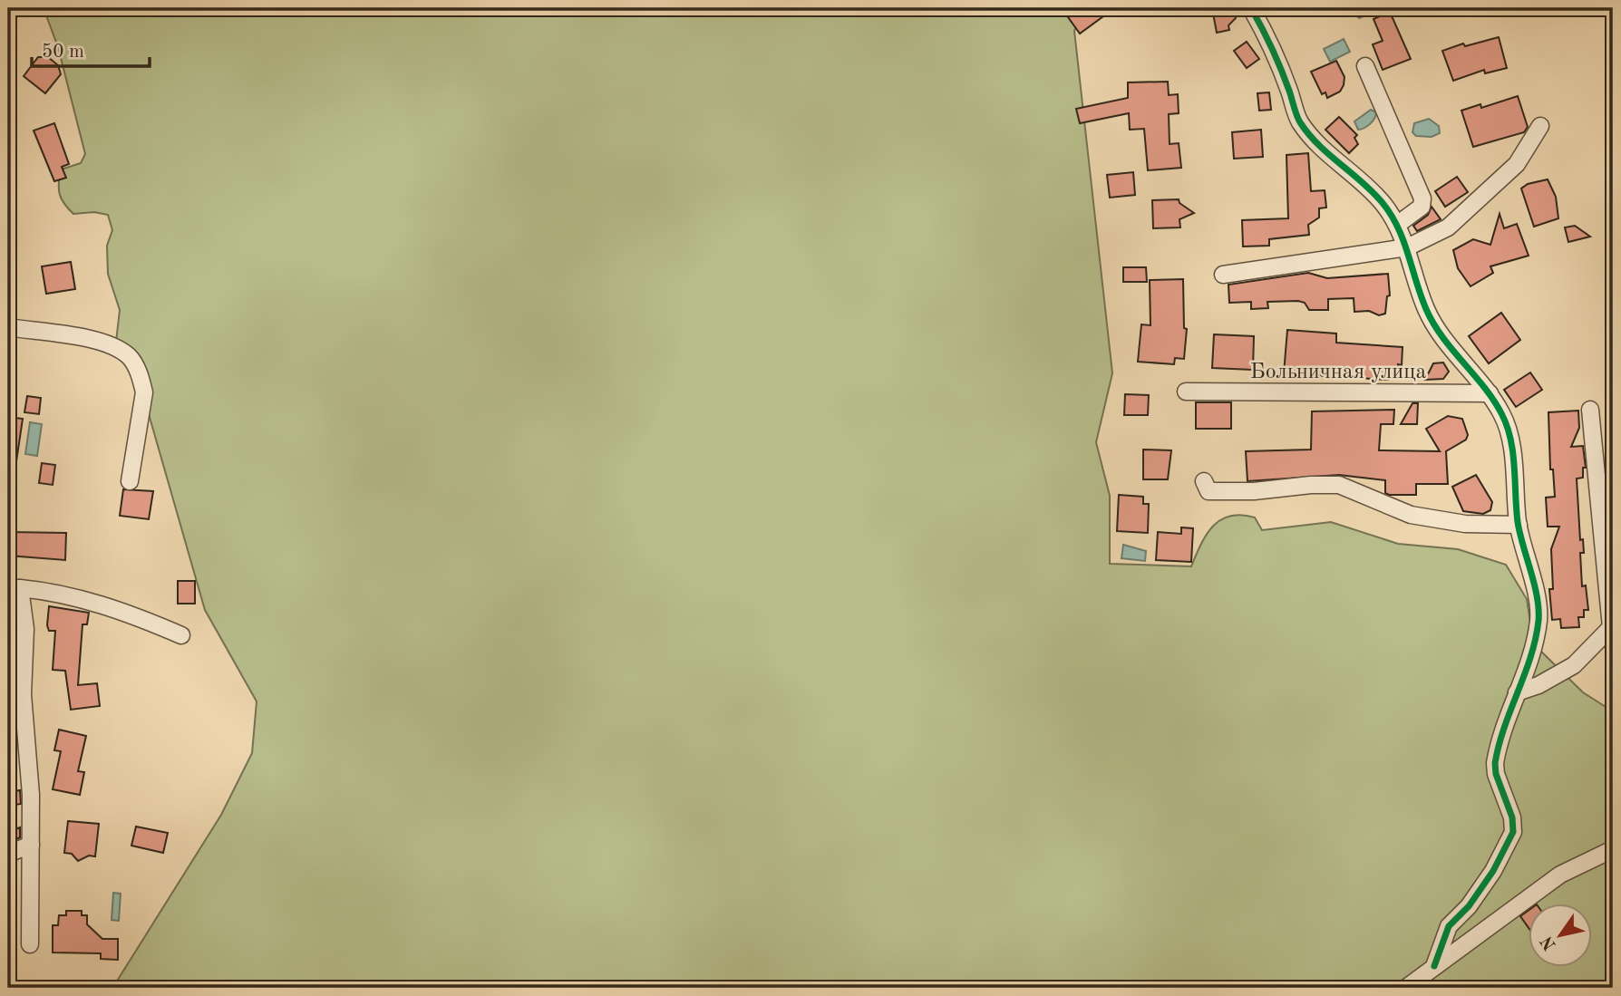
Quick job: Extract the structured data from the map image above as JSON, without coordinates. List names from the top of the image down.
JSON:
{
  "streets": {
    "street": ["Больничная улица"]
  },
  "scale_bar": "50 m",
  "north": "bottom left"
}
